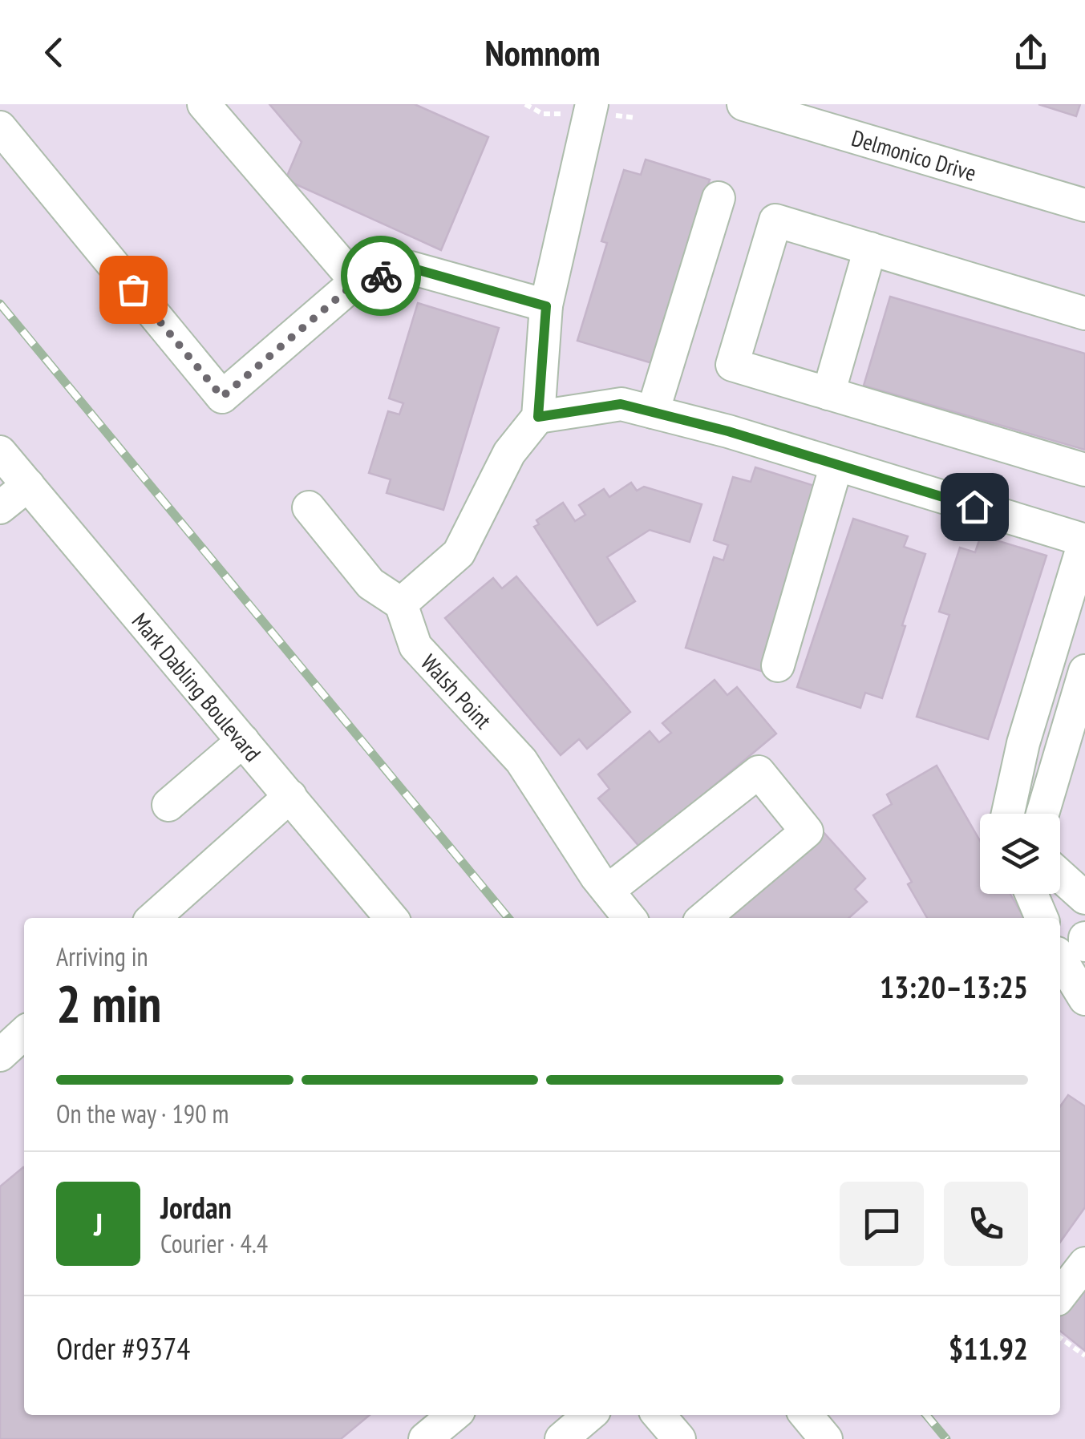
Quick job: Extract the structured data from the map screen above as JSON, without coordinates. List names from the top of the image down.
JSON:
{
  "streets": {
    "street": ["Delmonico Drive", "Mark Dabling Boulevard", "Walsh Point"]
  },
  "page": {
    "header": "Nomnom",
    "heading": ["2 min", "Arriving in", "13:20–13:25"],
    "panel": [
      "Jordan",
      "Courier · 4.4",
      "Order #9374",
      "$11.92"
    ],
    "bar": "On the way · 190 m",
    "round": "J"
  }
}
